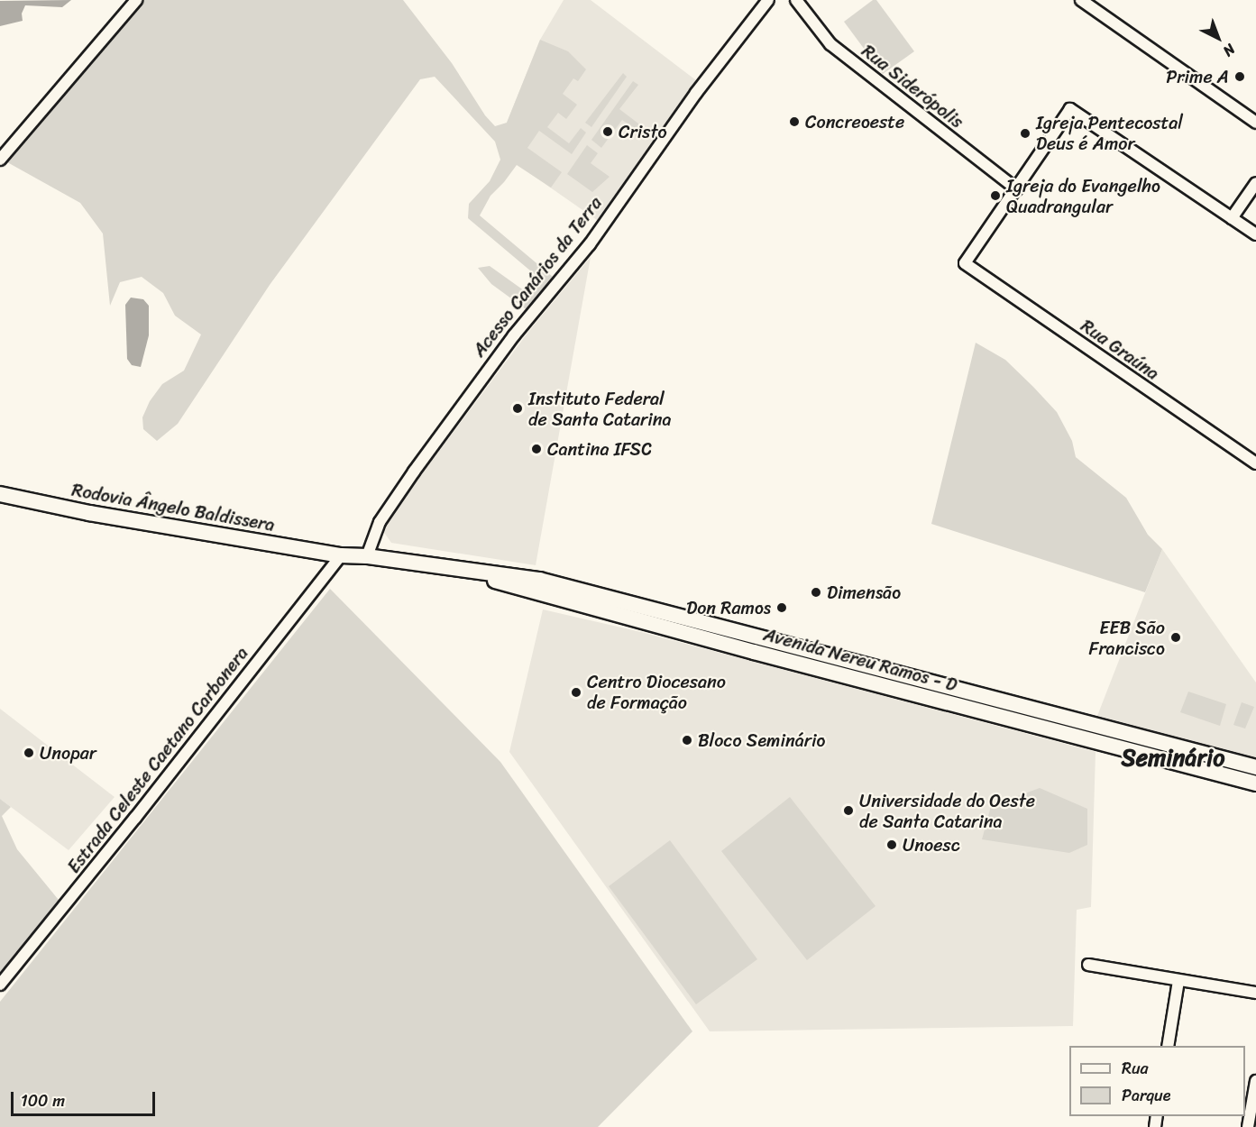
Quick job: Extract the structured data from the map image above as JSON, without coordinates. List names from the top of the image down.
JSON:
{
  "streets": {
    "street": [
      "Rua Siderópolis",
      "Acesso Canários da Terra",
      "Rua Graúna",
      "Rodovia Ângelo Baldissera",
      "Avenida Nereu Ramos - D",
      "Estrada Celeste Caetano Carbonera"
    ]
  },
  "crossings": [
    ["Rua Siderópolis", "Rua Graúna"],
    ["Acesso Canários da Terra", "Avenida Nereu Ramos - D"],
    ["Rodovia Ângelo Baldissera", "Avenida Nereu Ramos - D"],
    ["Rodovia Ângelo Baldissera", "Estrada Celeste Caetano Carbonera"],
    ["Avenida Nereu Ramos - D", "Estrada Celeste Caetano Carbonera"]
  ],
  "districts": ["Seminário"],
  "places": [
    "Prime A",
    "Concreoeste",
    "Cristo",
    "Igreja Pentecostal Deus é Amor",
    "Igreja do Evangelho Quadrangular",
    "Instituto Federal de Santa Catarina",
    "Cantina IFSC",
    "Dimensão",
    "Don Ramos",
    "EEB São Francisco",
    "Centro Diocesano de Formação",
    "Bloco Seminário",
    "Unopar",
    "Universidade do Oeste de Santa Catarina",
    "Unoesc"
  ],
  "legend": ["Rua", "Parque"],
  "scale_bar": "100 m",
  "north": "bottom right"
}
